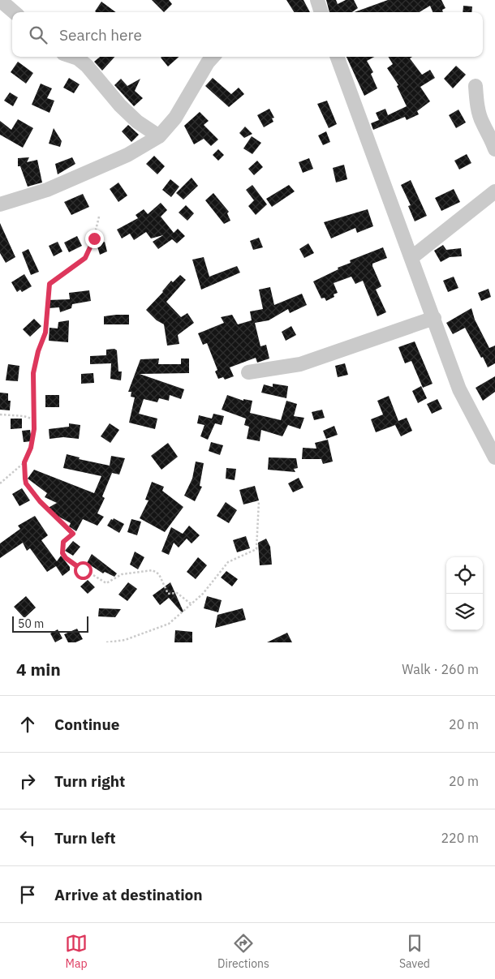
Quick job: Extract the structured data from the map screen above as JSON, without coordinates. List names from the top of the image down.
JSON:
{
  "scale_bar": "50 m",
  "page": {
    "search": "Search here",
    "scale": "50 m",
    "heading": ["4 min", "Walk · 260 m"],
    "list": [
      ["Continue", "20 m"],
      ["Turn right", "20 m"],
      ["Turn left", "220 m"],
      "Arrive at destination"
    ],
    "nav": ["Map", "Directions", "Saved"]
  }
}
